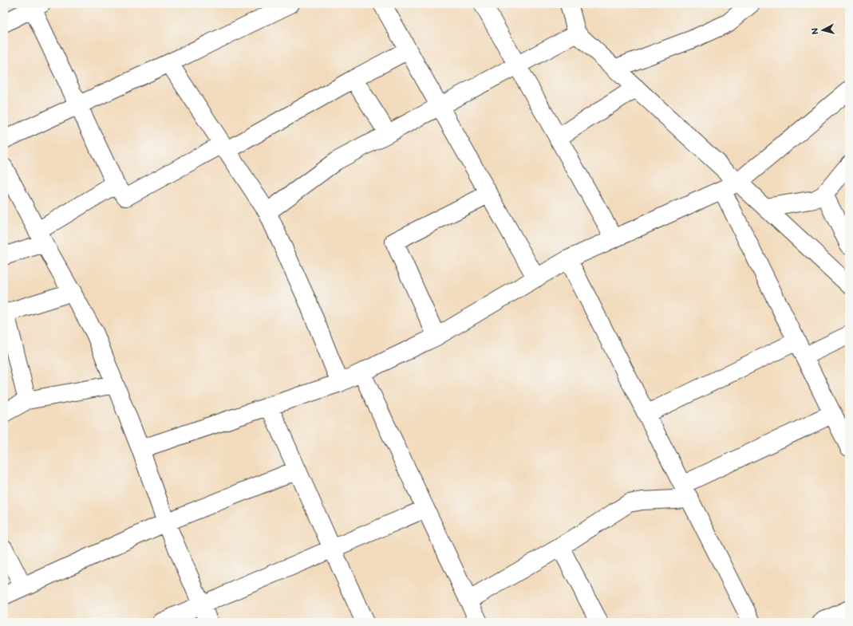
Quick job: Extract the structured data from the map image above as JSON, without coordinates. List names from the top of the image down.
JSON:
{
  "north": "left"
}
